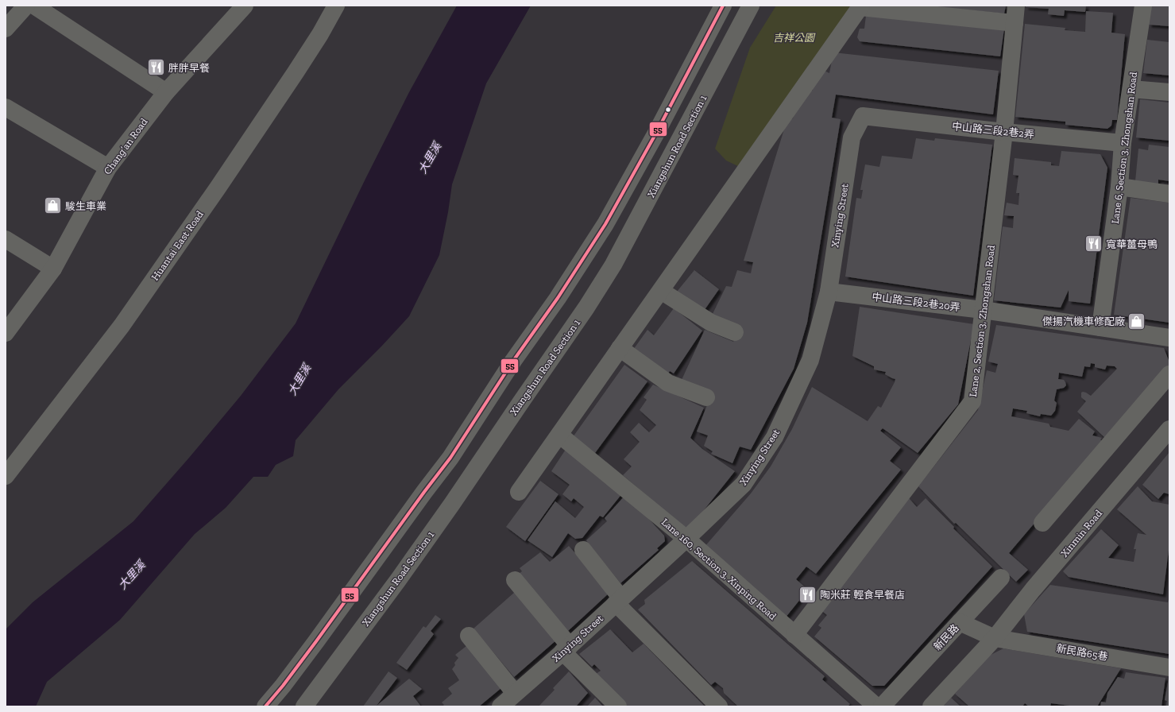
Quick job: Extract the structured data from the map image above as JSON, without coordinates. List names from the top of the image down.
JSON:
{
  "streets": {
    "street": [
      "中山路三段2巷2弄",
      "Chang’an Road",
      "Xiangshun Road Section 1",
      "Lane 6, Section 3, Zhongshan Road",
      "Xinying Street",
      "Huantai East Road",
      "中山路三段2巷20弄",
      "Lane 2, Section 3, Zhongshan Road",
      "Xinmin Road",
      "Lane 160, Section 3, Xinping Road",
      "新民路",
      "新民路65巷"
    ]
  },
  "crossings": [
    ["中山路三段2巷2弄", "Lane 6, Section 3, Zhongshan Road"],
    ["中山路三段2巷2弄", "Xinying Street"],
    ["中山路三段2巷2弄", "Lane 2, Section 3, Zhongshan Road"],
    ["Lane 6, Section 3, Zhongshan Road", "中山路三段2巷20弄"],
    ["Xinying Street", "中山路三段2巷20弄"],
    ["Xinying Street", "Lane 160, Section 3, Xinping Road"],
    ["中山路三段2巷20弄", "Lane 2, Section 3, Zhongshan Road"],
    ["Lane 2, Section 3, Zhongshan Road", "Lane 160, Section 3, Xinping Road"],
    ["Xinmin Road", "新民路"],
    ["Xinmin Road", "新民路65巷"],
    ["新民路", "新民路65巷"]
  ],
  "water": ["大里溪"],
  "parks": ["吉祥公園"],
  "places": {
    "restaurant": ["胖胖早餐", "寬華薑母鴨", "陶米莊 輕食早餐店"],
    "shop": ["駿生車業", "傑揚汽機車修配廠"]
  },
  "lines": ["transit line 55"]
}
